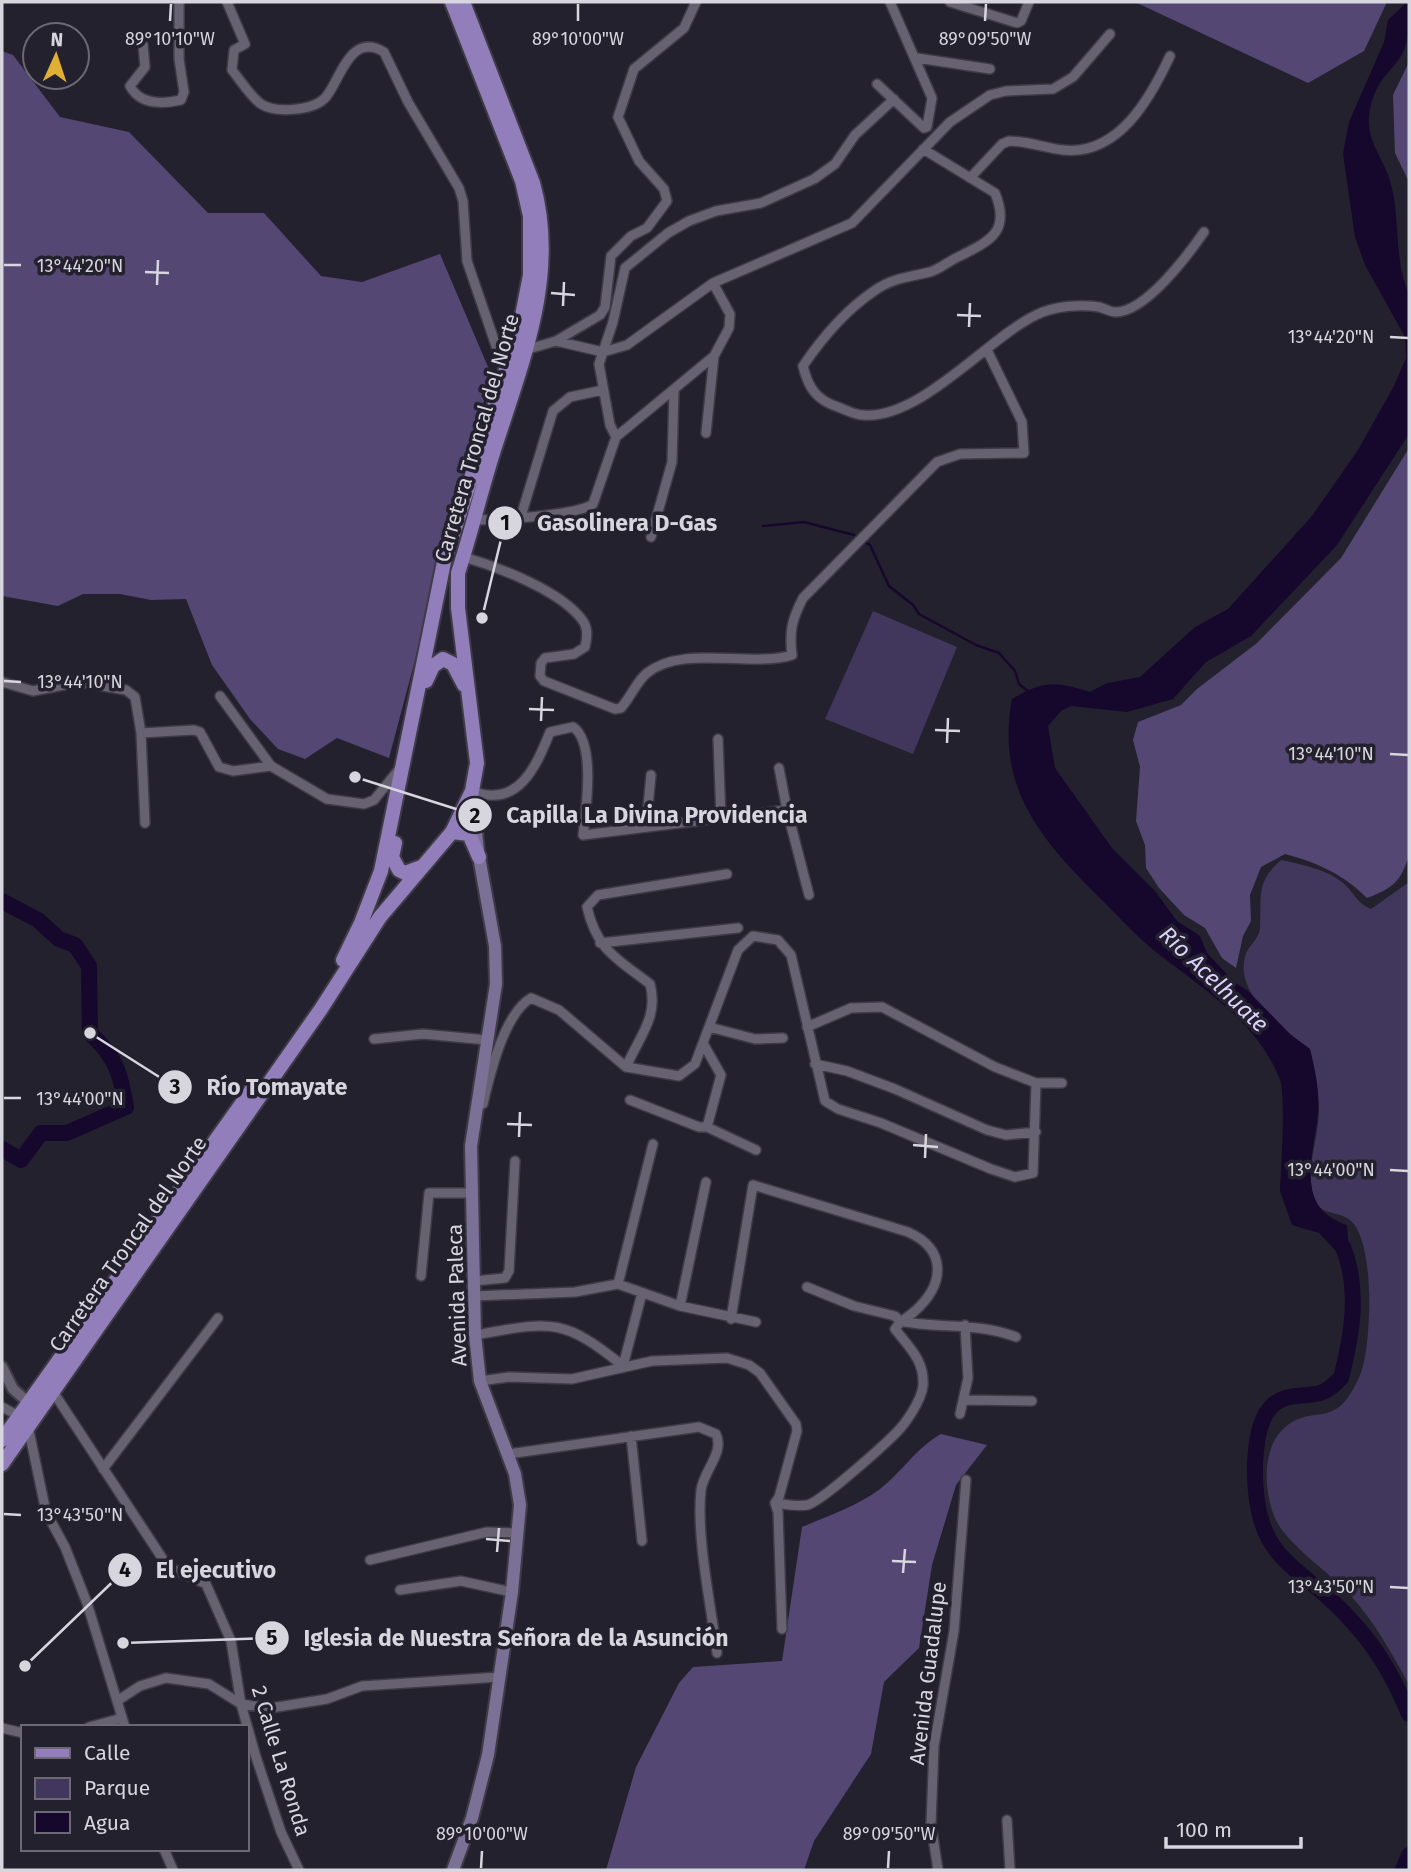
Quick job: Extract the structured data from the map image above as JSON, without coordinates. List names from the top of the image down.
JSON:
{
  "streets": {
    "main road": ["Carretera Troncal del Norte", "Avenida Paleca"],
    "street": ["Avenida Guadalupe", "2 Calle La Ronda"]
  },
  "crossings": [
    ["Carretera Troncal del Norte", "Avenida Paleca"],
    ["Carretera Troncal del Norte", "2 Calle La Ronda"]
  ],
  "water": ["Río Acelhuate"],
  "places": [
    "Gasolinera D-Gas",
    "Capilla La Divina Providencia",
    "Río Tomayate",
    "Iglesia de Nuestra Señora de la Asunción",
    "El ejecutivo"
  ],
  "legend": ["Calle", "Parque", "Agua"],
  "scale_bar": "100 m",
  "north": "top",
  "coordinates": [
    "89°10'10\"W",
    "89°10'00\"W",
    "89°09'50\"W",
    "13°44'20\"N",
    "13°44'10\"N",
    "13°44'00\"N",
    "13°43'50\"N"
  ]
}
